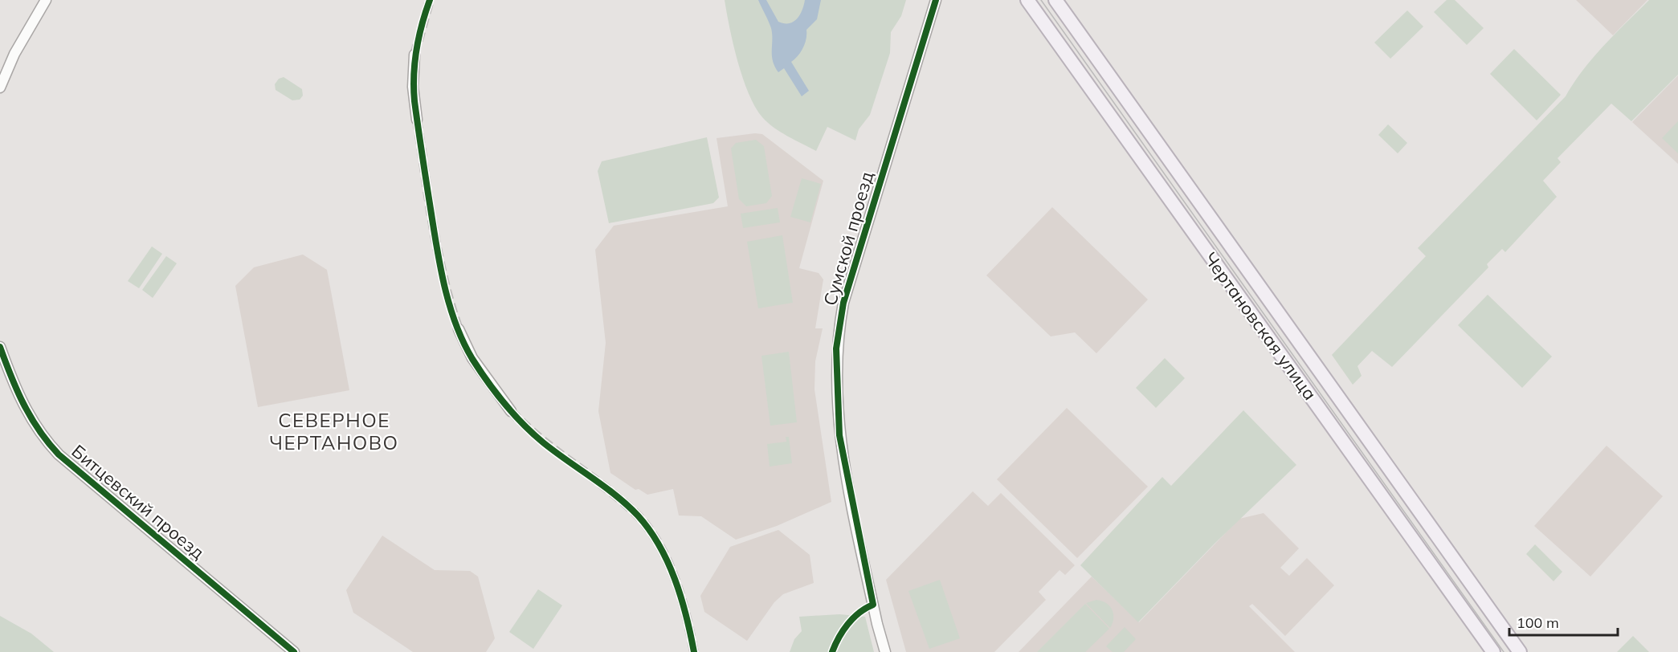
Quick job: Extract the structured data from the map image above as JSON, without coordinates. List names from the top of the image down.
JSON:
{
  "streets": {
    "main road": ["Чертановская улица"],
    "street": ["Сумской проезд", "Битцевский проезд"]
  },
  "districts": ["СЕВЕРНОЕ ЧЕРТАНОВО"],
  "scale_bar": "100 m"
}
